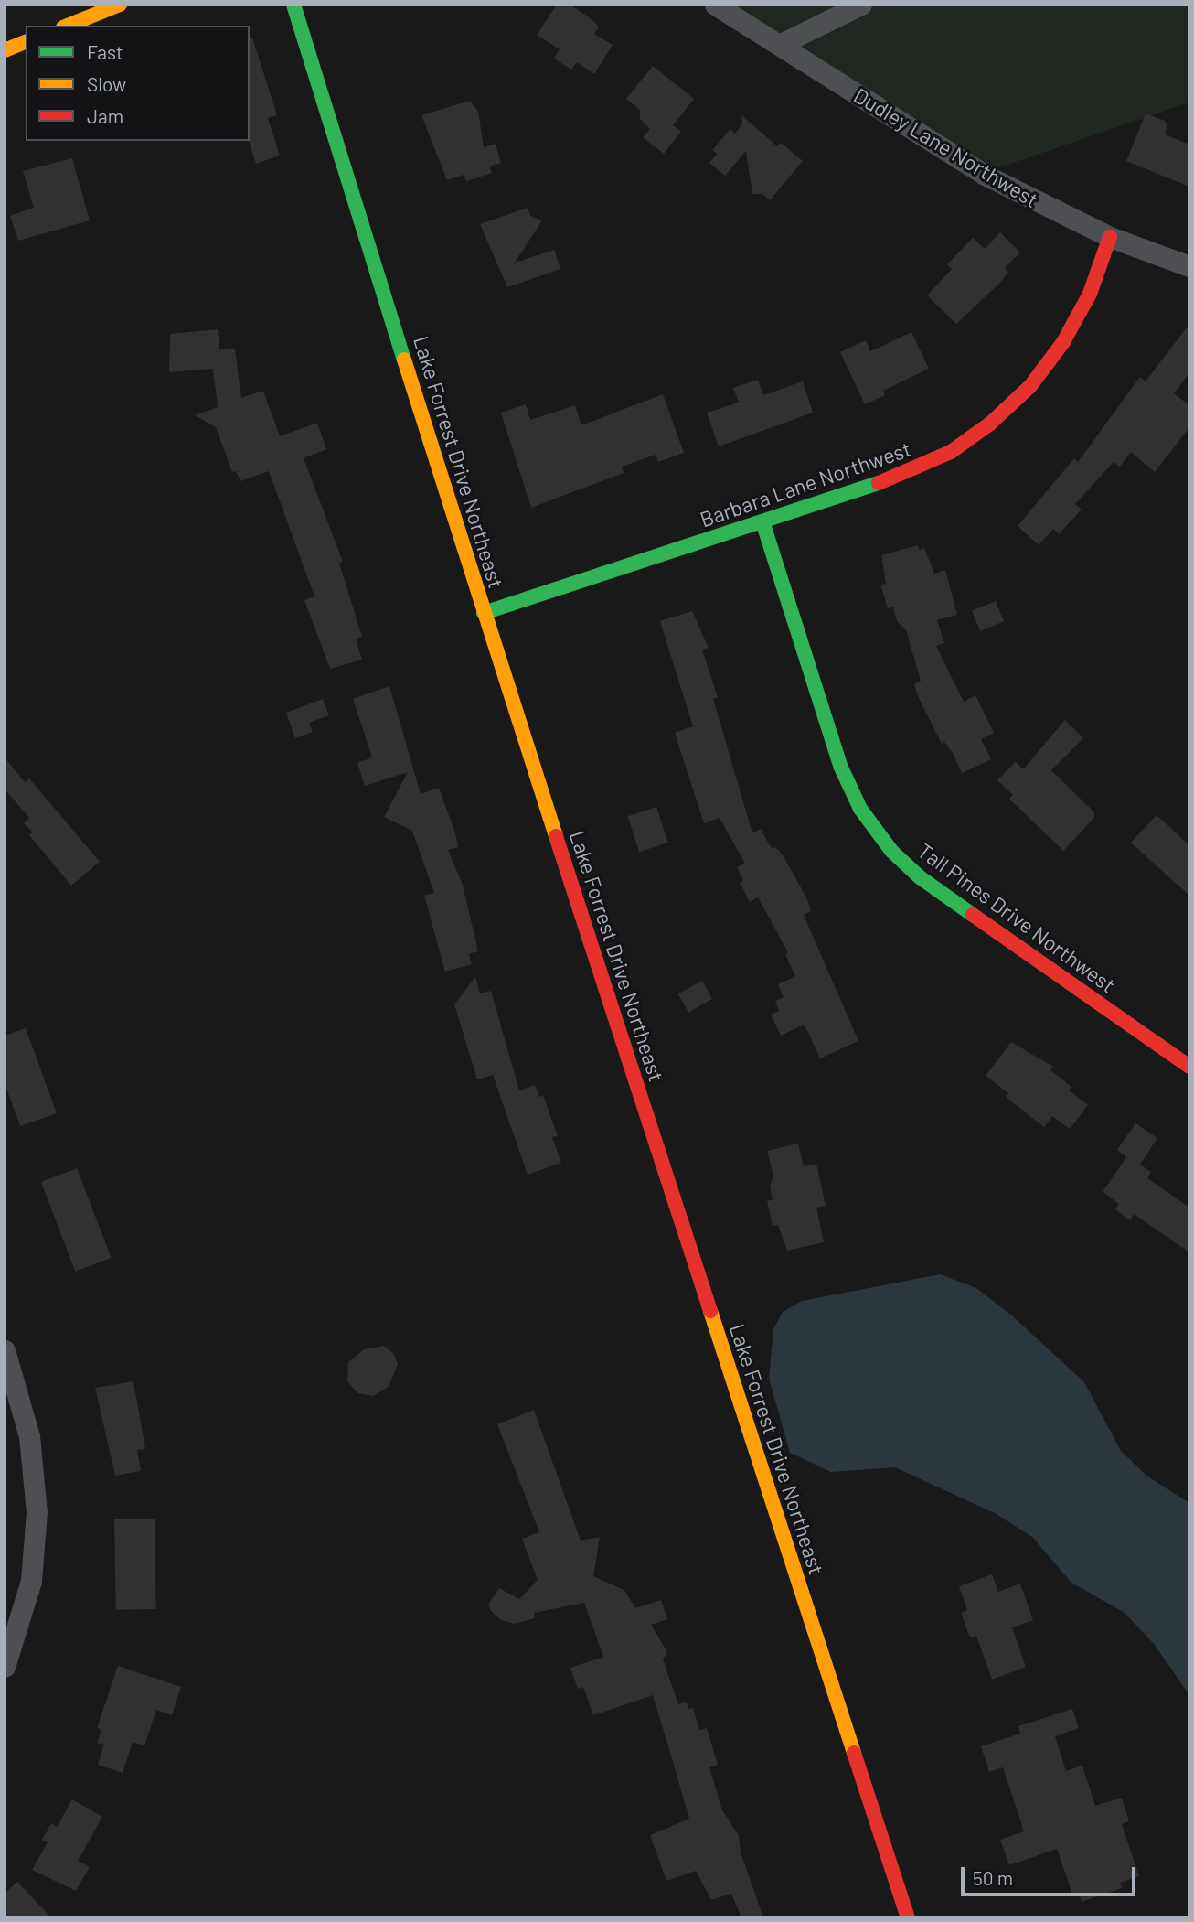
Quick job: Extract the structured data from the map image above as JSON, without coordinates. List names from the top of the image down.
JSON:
{
  "streets": {
    "street": [
      "Dudley Lane Northwest",
      "Lake Forrest Drive Northeast",
      "Barbara Lane Northwest",
      "Tall Pines Drive Northwest"
    ]
  },
  "crossings": [
    ["Dudley Lane Northwest", "Barbara Lane Northwest"],
    ["Lake Forrest Drive Northeast", "Barbara Lane Northwest"],
    ["Barbara Lane Northwest", "Tall Pines Drive Northwest"]
  ],
  "legend": ["Fast", "Slow", "Jam"],
  "scale_bar": "50 m"
}
